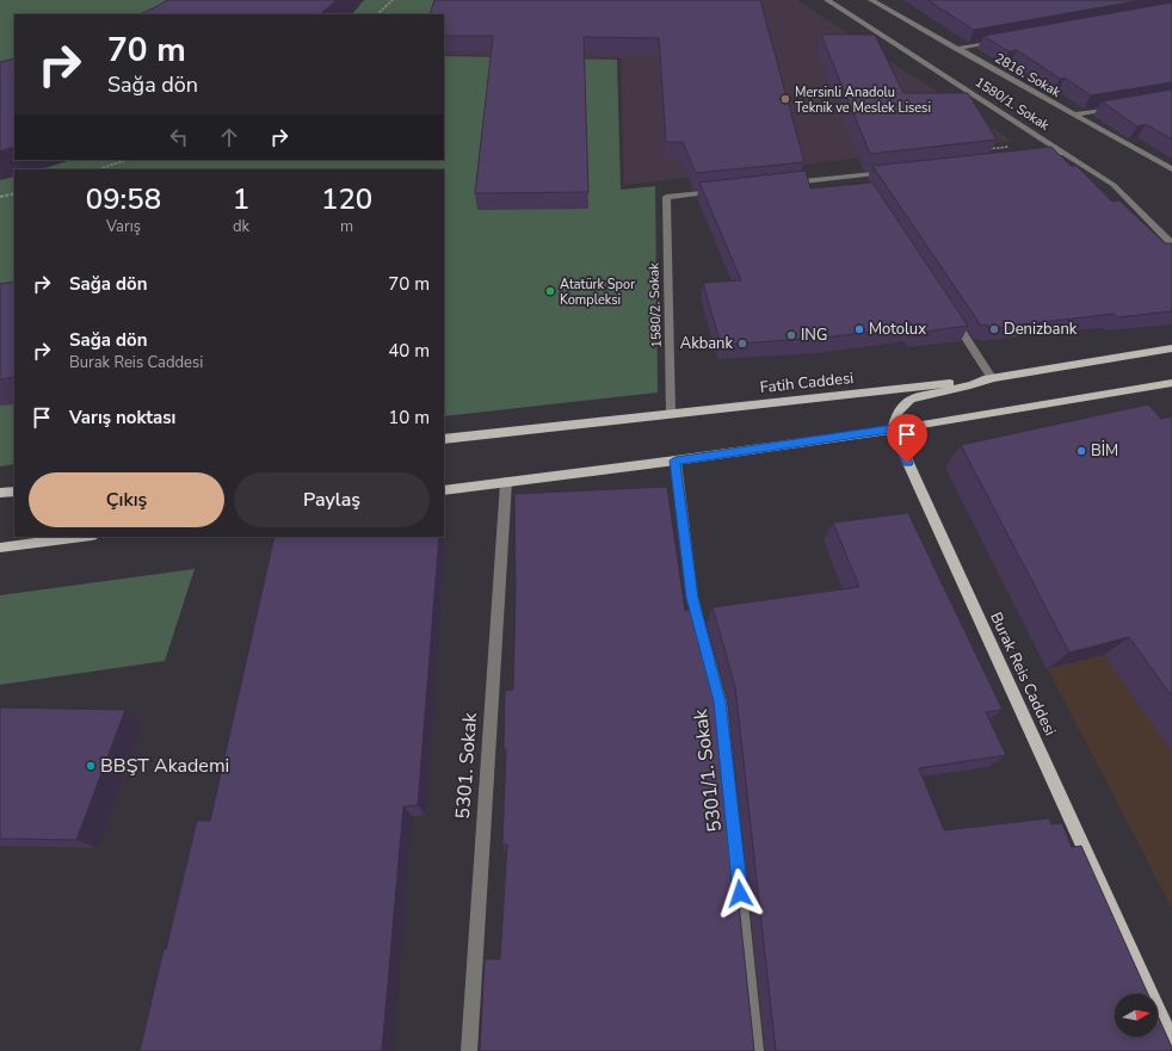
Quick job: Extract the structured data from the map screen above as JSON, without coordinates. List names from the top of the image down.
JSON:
{
  "streets": {
    "main road": ["Fatih Caddesi", "Burak Reis Caddesi"],
    "street": [
      "2816. Sokak",
      "1580/1. Sokak",
      "1580/2. Sokak",
      "5301. Sokak",
      "5301/1. Sokak"
    ]
  },
  "crossings": [
    ["1580/2. Sokak", "Fatih Caddesi"]
  ],
  "places": [
    "Mersinli Anadolu Teknik ve Meslek Lisesi",
    "Atatürk Spor Kompleksi",
    "Motolux",
    "Denizbank",
    "ING",
    "Akbank",
    "BİM",
    "BBŞT Akademi"
  ],
  "north": "right",
  "page": {
    "turn": ["70 m", "Sağa dön"],
    "eta": [
      "09:58",
      "Varış",
      "1",
      "dk",
      "120",
      "m"
    ],
    "list": [
      {
        "name": "Sağa dön",
        "value": "70 m"
      },
      {
        "name": "Sağa dön",
        "note": "Burak Reis Caddesi",
        "value": "40 m"
      },
      {
        "name": "Varış noktası",
        "value": "10 m"
      }
    ],
    "buttons": ["Çıkış", "Paylaş"]
  }
}
